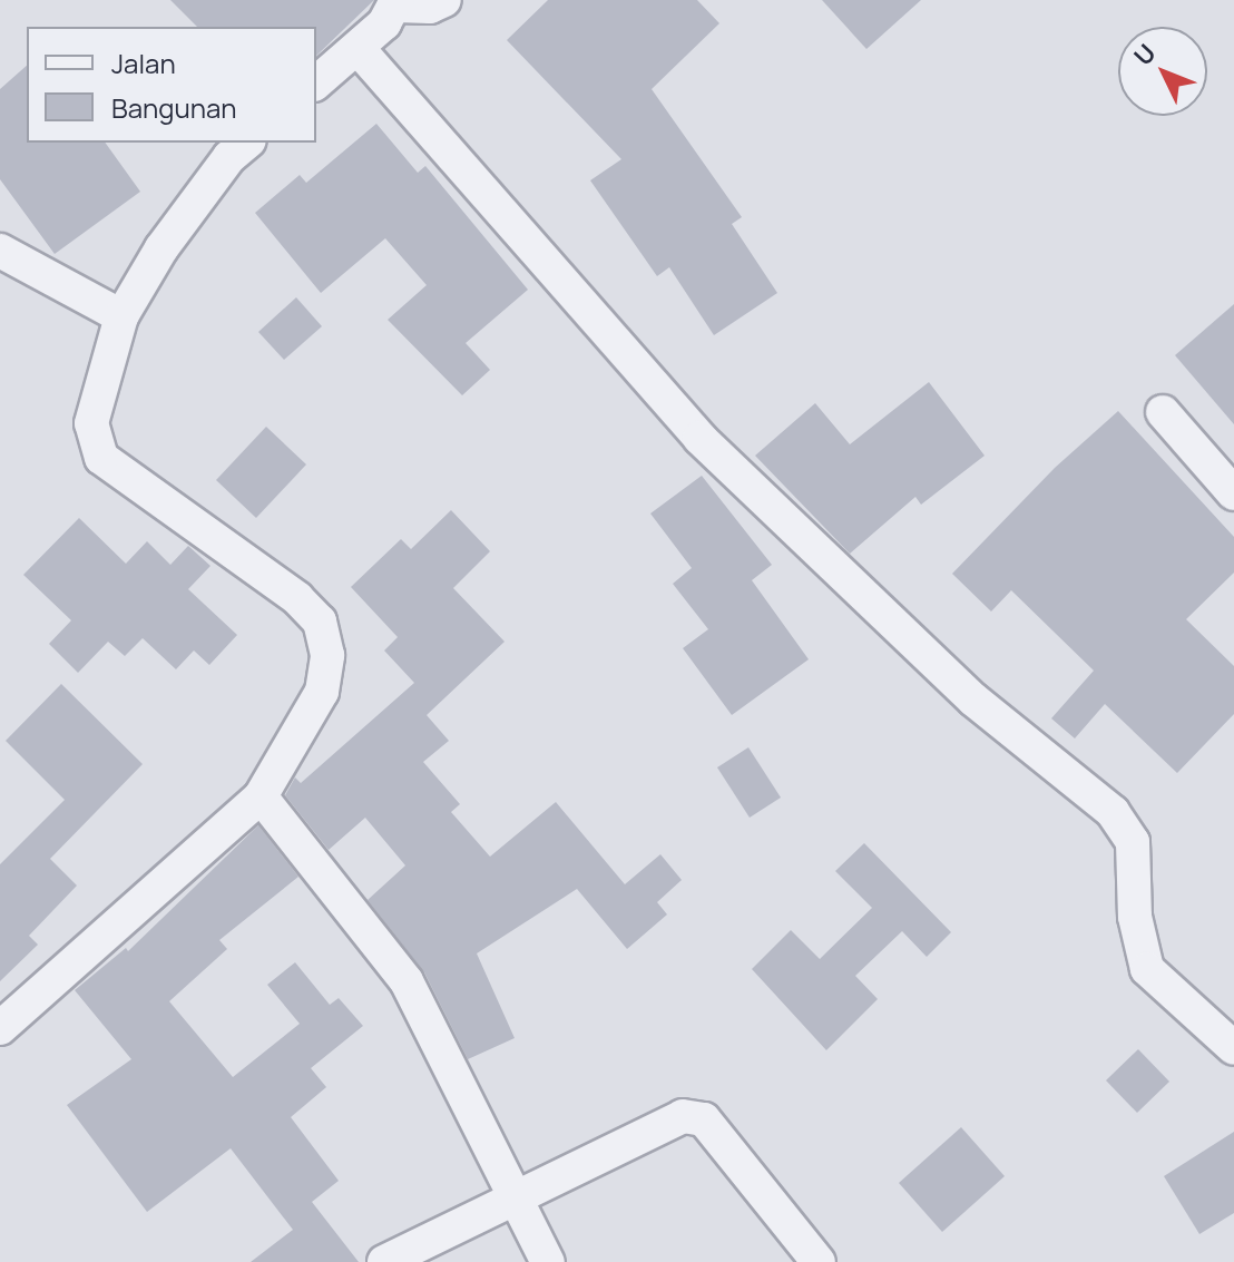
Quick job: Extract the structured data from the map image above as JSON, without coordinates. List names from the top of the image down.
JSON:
{
  "legend": ["Jalan", "Bangunan"],
  "north": "top left"
}
